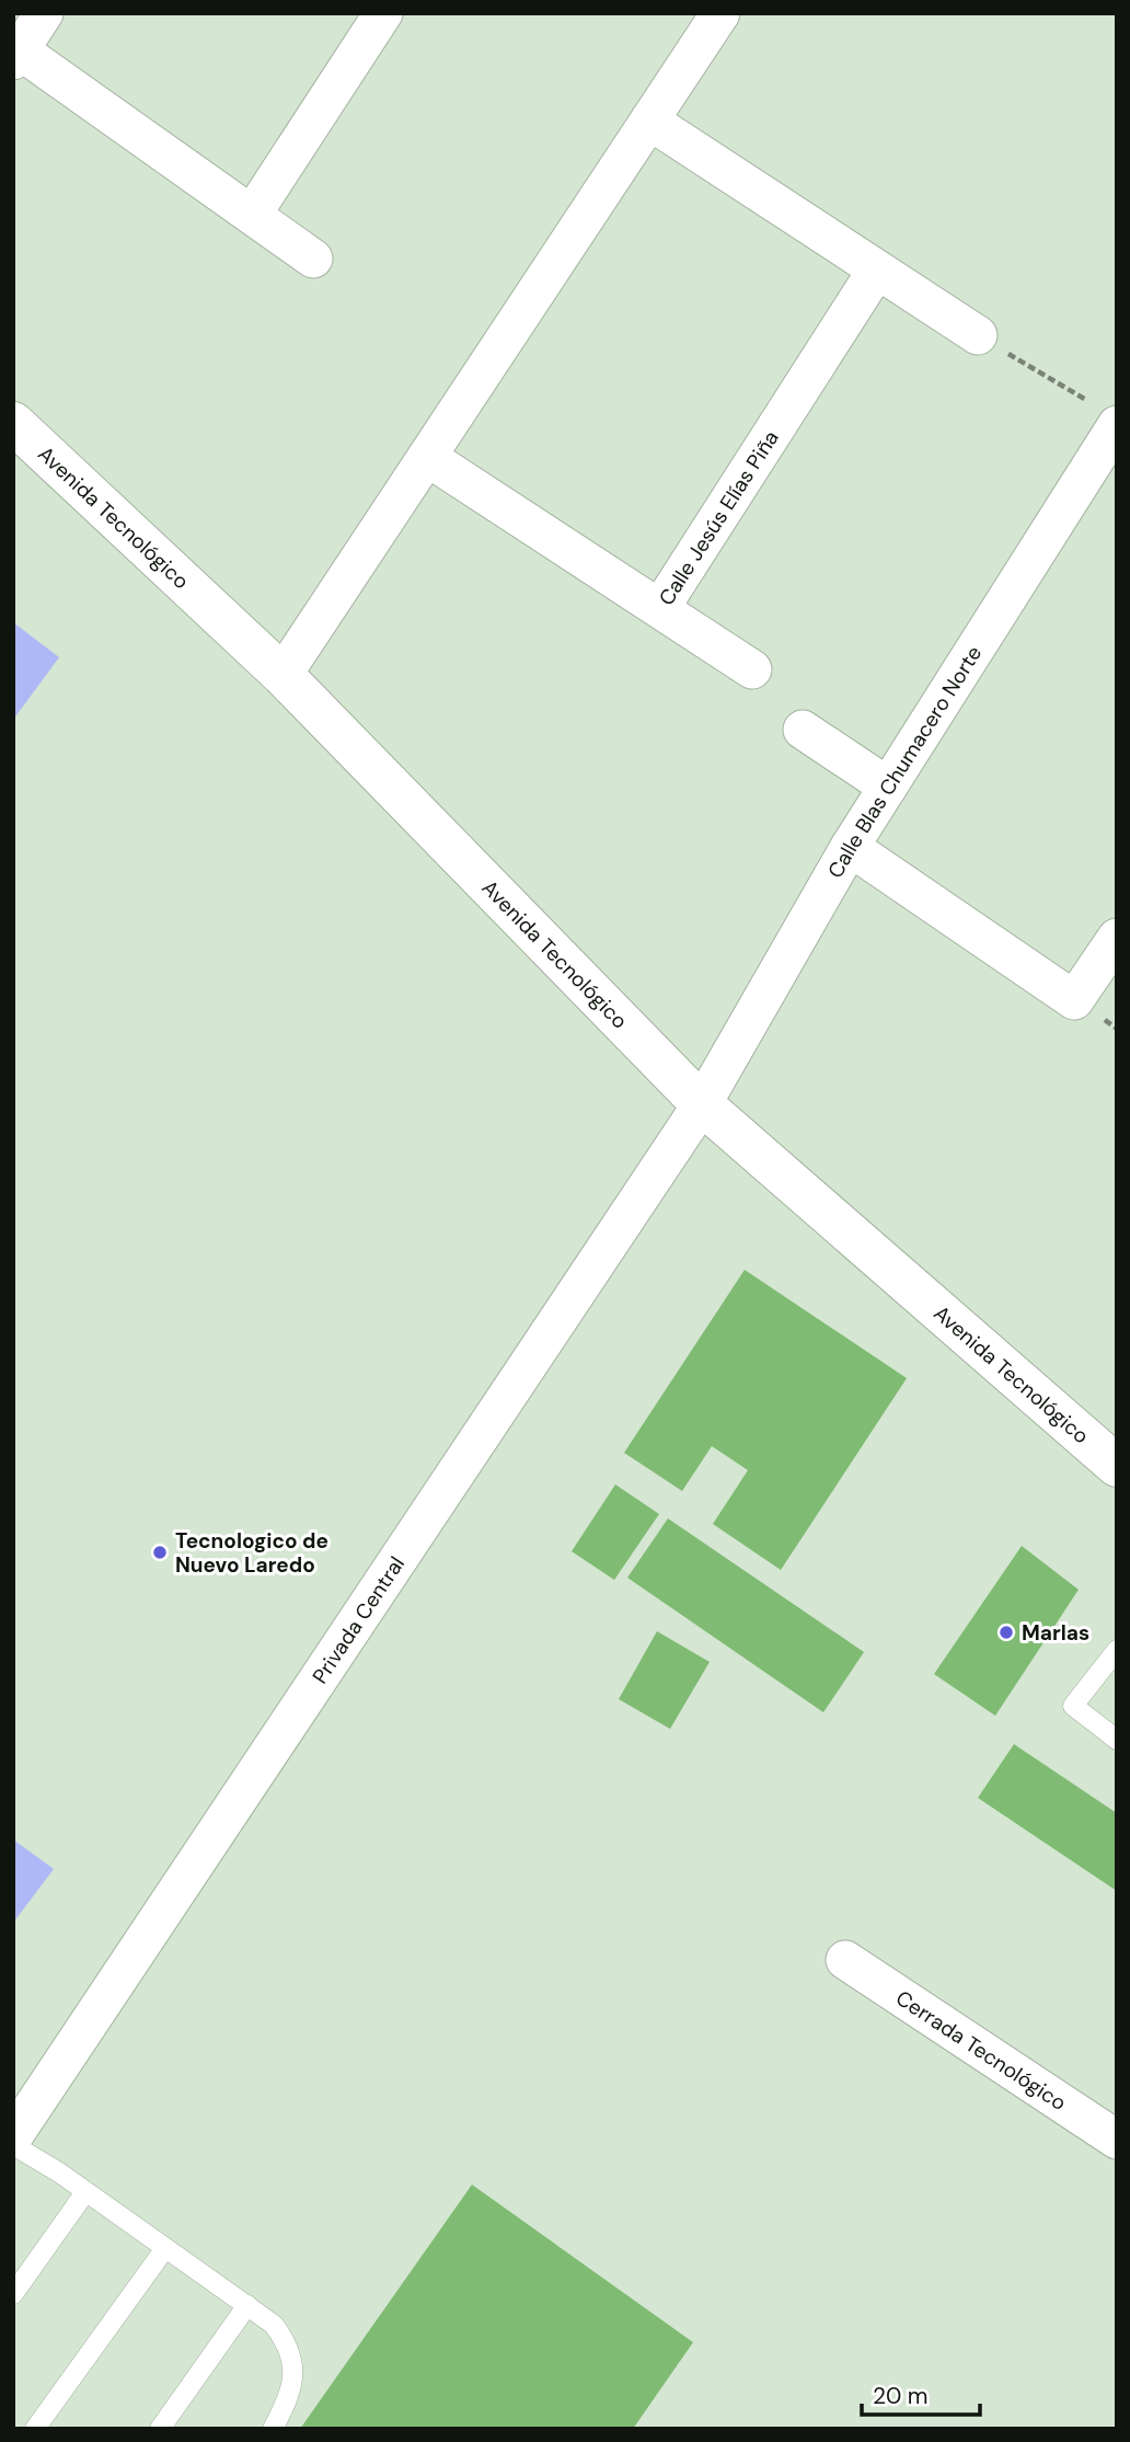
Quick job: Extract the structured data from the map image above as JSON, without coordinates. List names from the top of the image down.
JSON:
{
  "streets": {
    "street": [
      "Calle Jesús Elías Piña",
      "Avenida Tecnológico",
      "Calle Blas Chumacero Norte",
      "Privada Central",
      "Cerrada Tecnológico"
    ]
  },
  "crossings": [
    ["Avenida Tecnológico", "Calle Blas Chumacero Norte"],
    ["Avenida Tecnológico", "Privada Central"],
    ["Calle Blas Chumacero Norte", "Privada Central"]
  ],
  "places": ["Tecnologico de Nuevo Laredo", "Marlas"],
  "scale_bar": "20 m"
}
